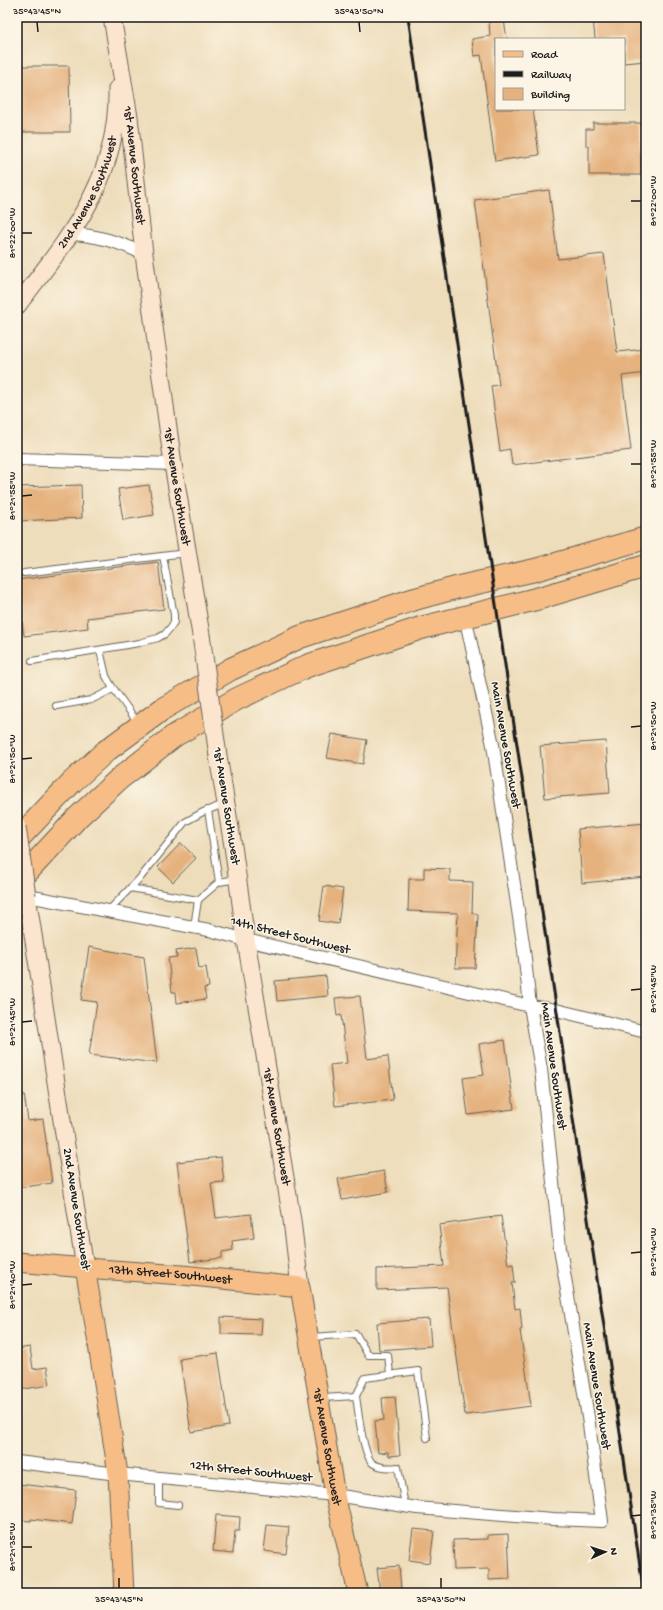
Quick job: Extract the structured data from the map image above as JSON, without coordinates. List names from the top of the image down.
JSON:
{
  "streets": {
    "main road": ["1st Avenue Southwest", "2nd Avenue Southwest", "13th Street Southwest"],
    "street": ["Main Avenue Southwest", "14th Street Southwest", "12th Street Southwest"]
  },
  "crossings": [
    ["1st Avenue Southwest", "2nd Avenue Southwest"],
    ["1st Avenue Southwest", "14th Street Southwest"],
    ["1st Avenue Southwest", "13th Street Southwest"],
    ["1st Avenue Southwest", "12th Street Southwest"],
    ["2nd Avenue Southwest", "14th Street Southwest"],
    ["2nd Avenue Southwest", "13th Street Southwest"],
    ["2nd Avenue Southwest", "12th Street Southwest"],
    ["Main Avenue Southwest", "14th Street Southwest"],
    ["Main Avenue Southwest", "12th Street Southwest"]
  ],
  "legend": ["Road", "Railway", "Building"],
  "north": "right",
  "coordinates": [
    "35°43'45\"N",
    "35°43'50\"N",
    "81°22'00\"W",
    "81°21'55\"W",
    "81°21'50\"W",
    "81°21'45\"W",
    "81°21'40\"W",
    "81°21'35\"W"
  ]
}
